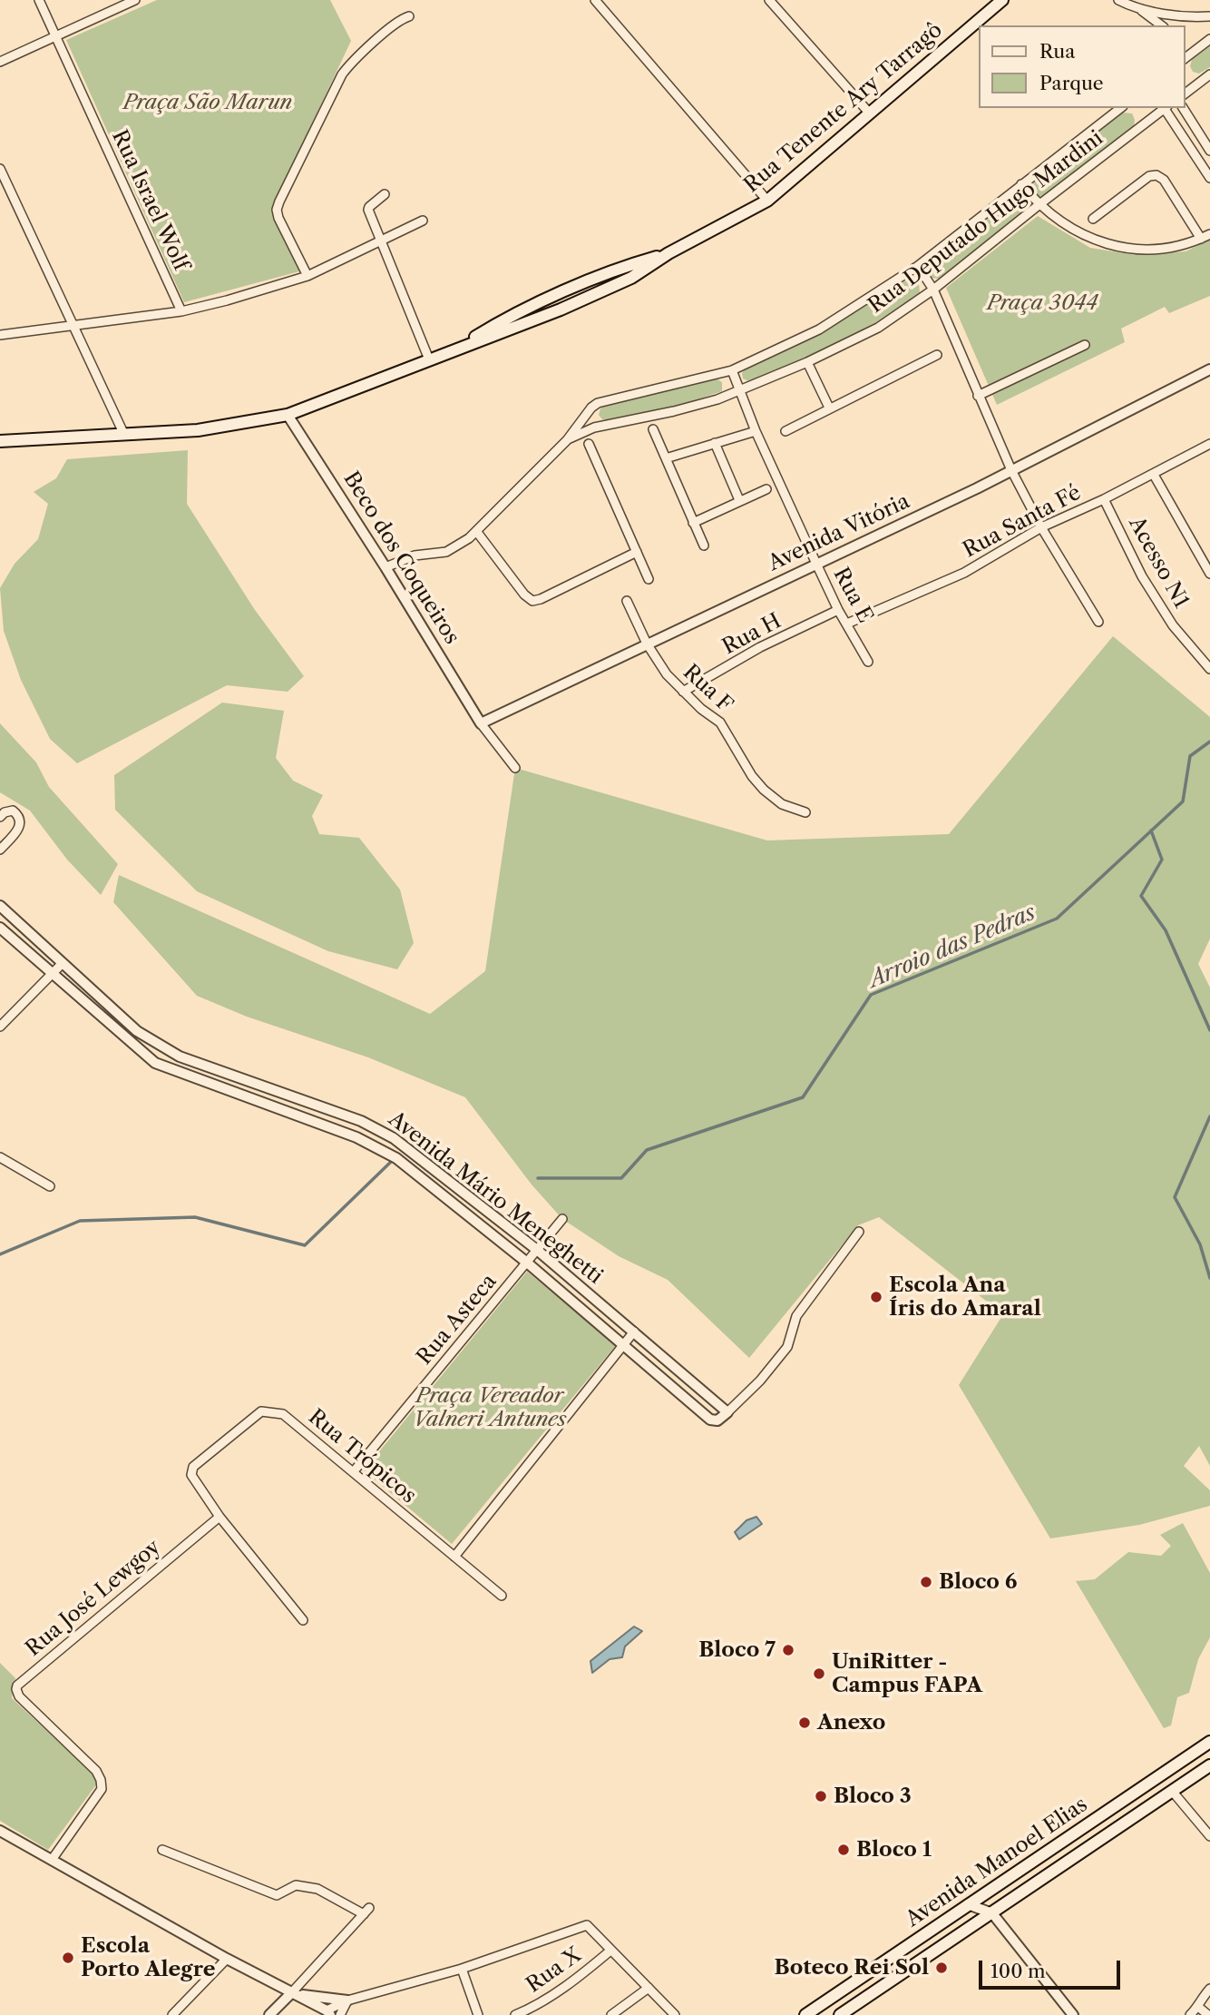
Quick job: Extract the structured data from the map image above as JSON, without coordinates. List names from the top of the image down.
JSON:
{
  "streets": {
    "main road": ["Rua Tenente Ary Tarragô", "Avenida Manoel Elias"],
    "street": [
      "Rua Israel Wolf",
      "Rua Deputado Hugo Mardini",
      "Rua Santa Fé",
      "Avenida Vitória",
      "Beco dos Coqueiros",
      "Acesso N1",
      "Rua E",
      "Rua H",
      "Rua F",
      "Avenida Mário Meneghetti",
      "Rua Asteca",
      "Rua Trópicos",
      "Rua José Lewgoy",
      "Rua X"
    ]
  },
  "crossings": [
    ["Rua Tenente Ary Tarragô", "Beco dos Coqueiros"],
    ["Rua Deputado Hugo Mardini", "Beco dos Coqueiros"],
    ["Rua Deputado Hugo Mardini", "Rua E"],
    ["Rua Santa Fé", "Acesso N1"],
    ["Rua Santa Fé", "Rua E"],
    ["Avenida Vitória", "Beco dos Coqueiros"],
    ["Avenida Vitória", "Rua E"],
    ["Avenida Vitória", "Rua F"],
    ["Rua E", "Rua H"],
    ["Rua H", "Rua F"],
    ["Avenida Mário Meneghetti", "Rua Asteca"],
    ["Rua Asteca", "Rua Trópicos"],
    ["Rua Trópicos", "Rua José Lewgoy"]
  ],
  "water": ["Arroio das Pedras"],
  "parks": ["Praça São Marun", "Praça 3044", "Praça Vereador Valneri Antunes"],
  "places": [
    "Escola Ana Íris do Amaral",
    "Bloco 6",
    "Bloco 7",
    "UniRitter - Campus FAPA",
    "Anexo",
    "Bloco 3",
    "Bloco 1",
    "Escola Porto Alegre",
    "Boteco Rei Sol"
  ],
  "legend": ["Rua", "Parque"],
  "scale_bar": "100 m"
}
